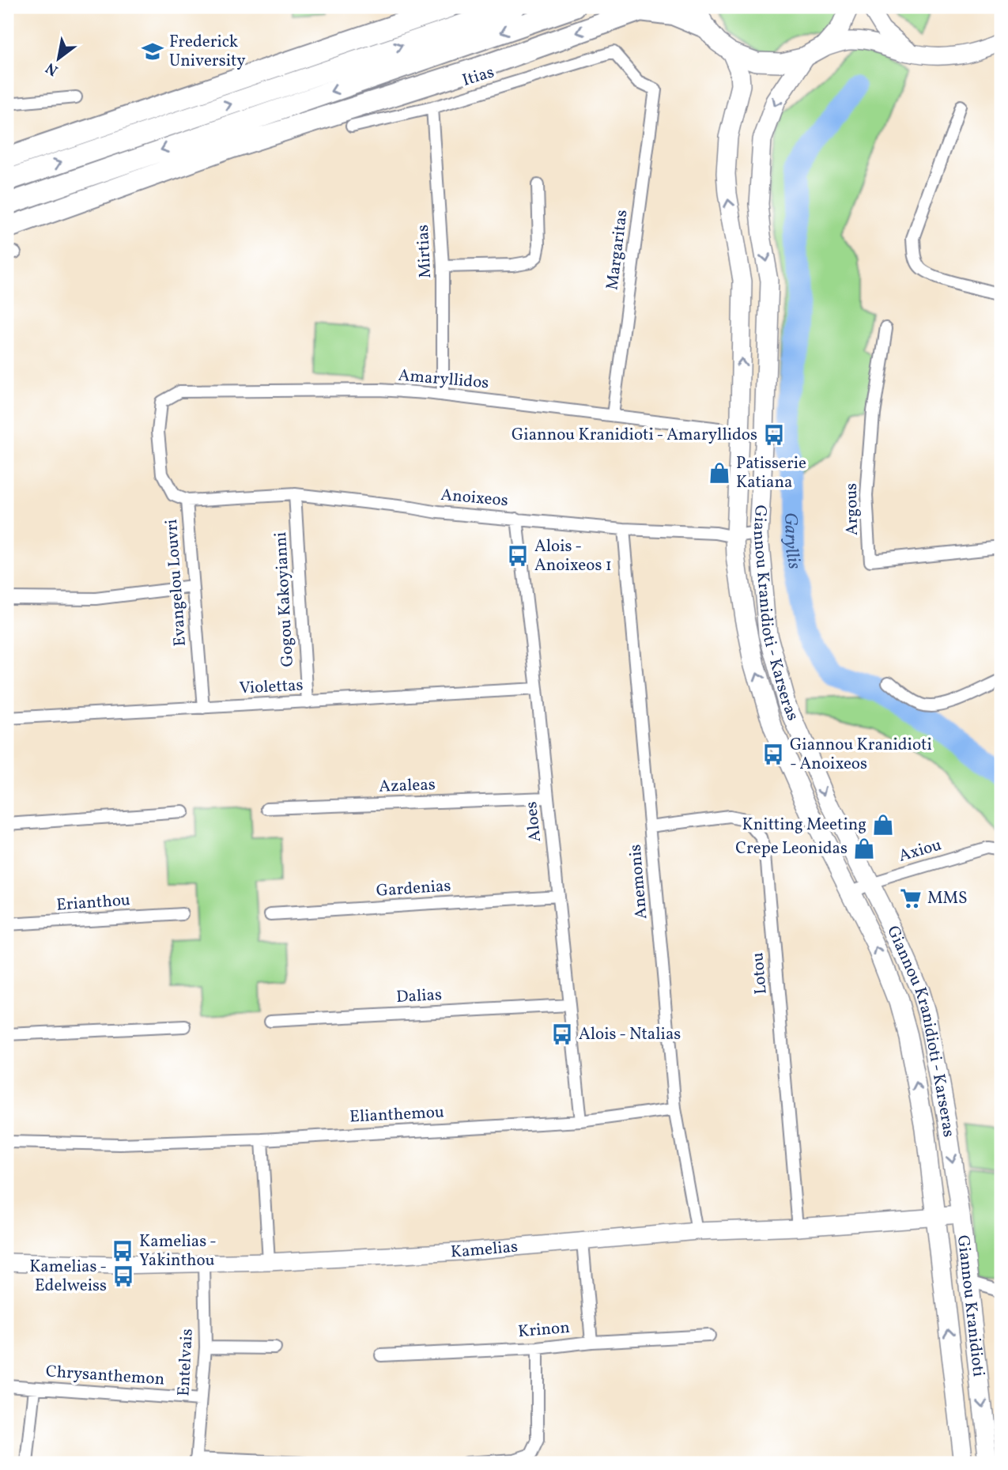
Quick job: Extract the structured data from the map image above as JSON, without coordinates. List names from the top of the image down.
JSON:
{
  "streets": {
    "main road": ["Giannou Kranidioti - Karseras", "Giannou Kranidioti"],
    "street": [
      "Itias",
      "Margaritas",
      "Mirtias",
      "Amaryllidos",
      "Anoixeos",
      "Argous",
      "Evangelou Louvri",
      "Gogou Kakoyianni",
      "Violettas",
      "Azaleas",
      "Aloes",
      "Axiou",
      "Anemonis",
      "Gardenias",
      "Erianthou",
      "Lotou",
      "Dalias",
      "Elianthemou",
      "Kamelias",
      "Krinon",
      "Entelvais",
      "Chrysanthemon"
    ]
  },
  "crossings": [
    ["Itias", "Margaritas"],
    ["Itias", "Mirtias"],
    ["Margaritas", "Amaryllidos"],
    ["Mirtias", "Amaryllidos"],
    ["Amaryllidos", "Evangelou Louvri"],
    ["Amaryllidos", "Giannou Kranidioti - Karseras"],
    ["Anoixeos", "Evangelou Louvri"],
    ["Anoixeos", "Gogou Kakoyianni"],
    ["Anoixeos", "Giannou Kranidioti - Karseras"],
    ["Anoixeos", "Aloes"],
    ["Anoixeos", "Anemonis"],
    ["Evangelou Louvri", "Violettas"],
    ["Gogou Kakoyianni", "Violettas"],
    ["Giannou Kranidioti - Karseras", "Axiou"],
    ["Giannou Kranidioti - Karseras", "Kamelias"],
    ["Giannou Kranidioti - Karseras", "Giannou Kranidioti"],
    ["Violettas", "Aloes"],
    ["Azaleas", "Aloes"],
    ["Aloes", "Gardenias"],
    ["Aloes", "Dalias"],
    ["Aloes", "Elianthemou"],
    ["Anemonis", "Lotou"],
    ["Anemonis", "Elianthemou"],
    ["Anemonis", "Kamelias"],
    ["Lotou", "Kamelias"],
    ["Kamelias", "Giannou Kranidioti"],
    ["Kamelias", "Entelvais"],
    ["Entelvais", "Chrysanthemon"]
  ],
  "water": ["Garyllis"],
  "places": {
    "school or university": ["Frederick University"],
    "bus stop": [
      "Giannou Kranidioti - Amaryllidos",
      "Alois - Anoixeos 1",
      "Giannou Kranidioti - Anoixeos",
      "Alois - Ntalias",
      "Kamelias - Yakinthou",
      "Kamelias - Edelweiss"
    ],
    "shop": ["Patisserie Katiana", "Knitting Meeting", "Crepe Leonidas"],
    "supermarket": ["MMS"]
  },
  "north": "bottom left"
}
